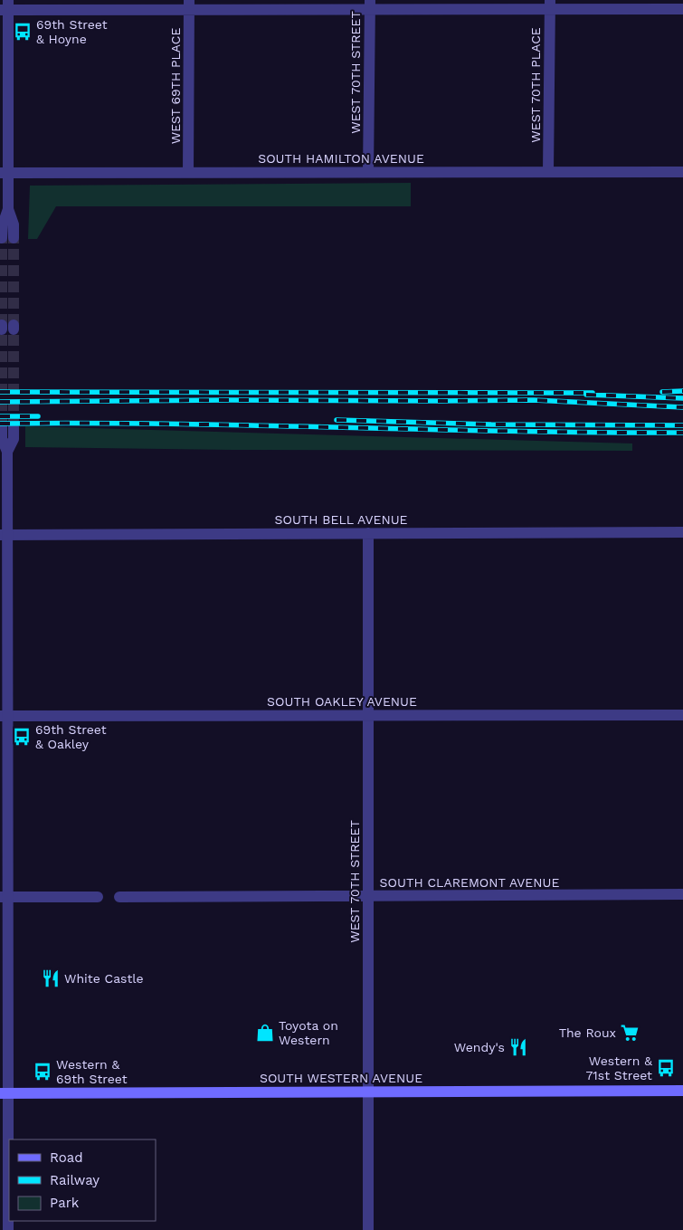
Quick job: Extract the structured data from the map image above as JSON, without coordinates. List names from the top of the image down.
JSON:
{
  "streets": {
    "main road": ["SOUTH WESTERN AVENUE"],
    "street": [
      "WEST 70TH STREET",
      "WEST 70TH PLACE",
      "WEST 69TH PLACE",
      "SOUTH HAMILTON AVENUE",
      "SOUTH BELL AVENUE",
      "SOUTH OAKLEY AVENUE",
      "SOUTH CLAREMONT AVENUE"
    ]
  },
  "crossings": [
    ["WEST 70TH STREET", "SOUTH HAMILTON AVENUE"],
    ["WEST 70TH STREET", "SOUTH BELL AVENUE"],
    ["WEST 70TH STREET", "SOUTH OAKLEY AVENUE"],
    ["WEST 70TH STREET", "SOUTH CLAREMONT AVENUE"],
    ["WEST 70TH STREET", "SOUTH WESTERN AVENUE"],
    ["WEST 70TH PLACE", "SOUTH HAMILTON AVENUE"],
    ["WEST 69TH PLACE", "SOUTH HAMILTON AVENUE"]
  ],
  "places": {
    "bus stop": [
      "69th Street & Hoyne",
      "69th Street & Oakley",
      "Western & 71st Street",
      "Western & 69th Street"
    ],
    "restaurant": ["White Castle", "Wendy's"],
    "shop": ["Toyota on Western"],
    "supermarket": ["The Roux"]
  },
  "legend": ["Road", "Railway", "Park"]
}
